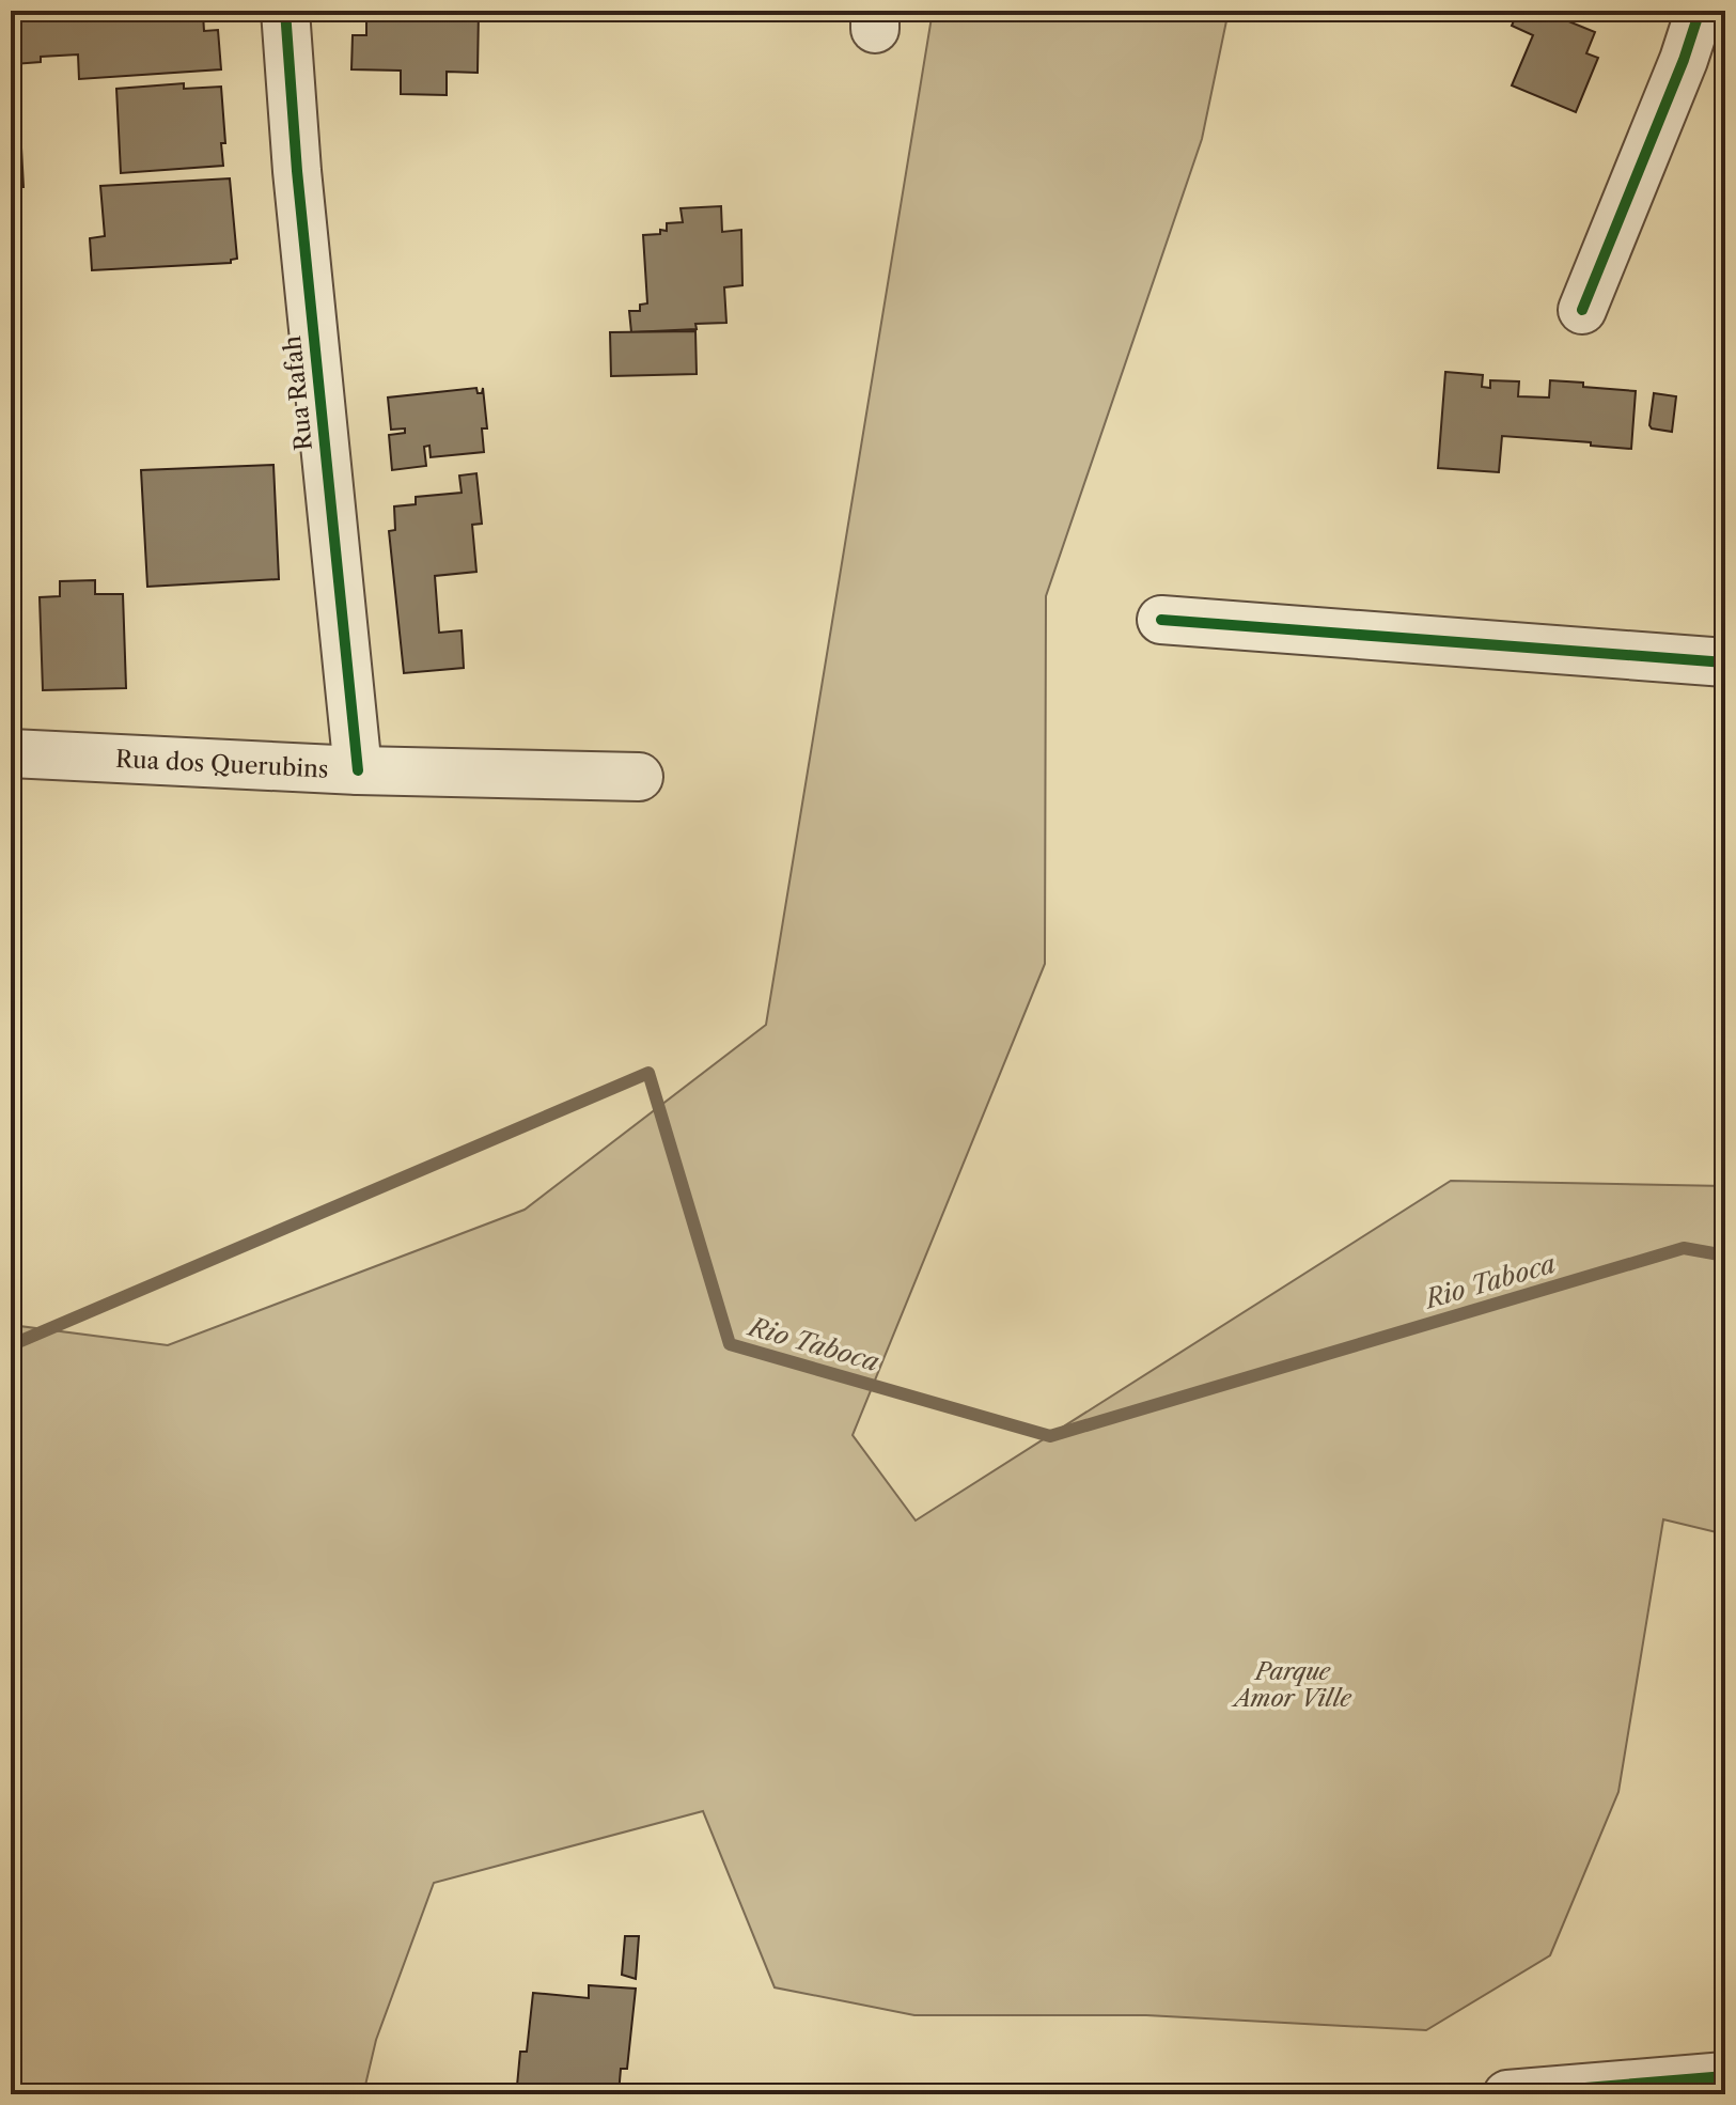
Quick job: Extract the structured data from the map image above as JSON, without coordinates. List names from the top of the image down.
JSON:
{
  "streets": {
    "street": ["Rua Rafah", "Rua dos Querubins"]
  },
  "crossings": [
    ["Rua Rafah", "Rua dos Querubins"]
  ],
  "water": ["Rio Taboca"],
  "parks": ["Parque Amor Ville"]
}
